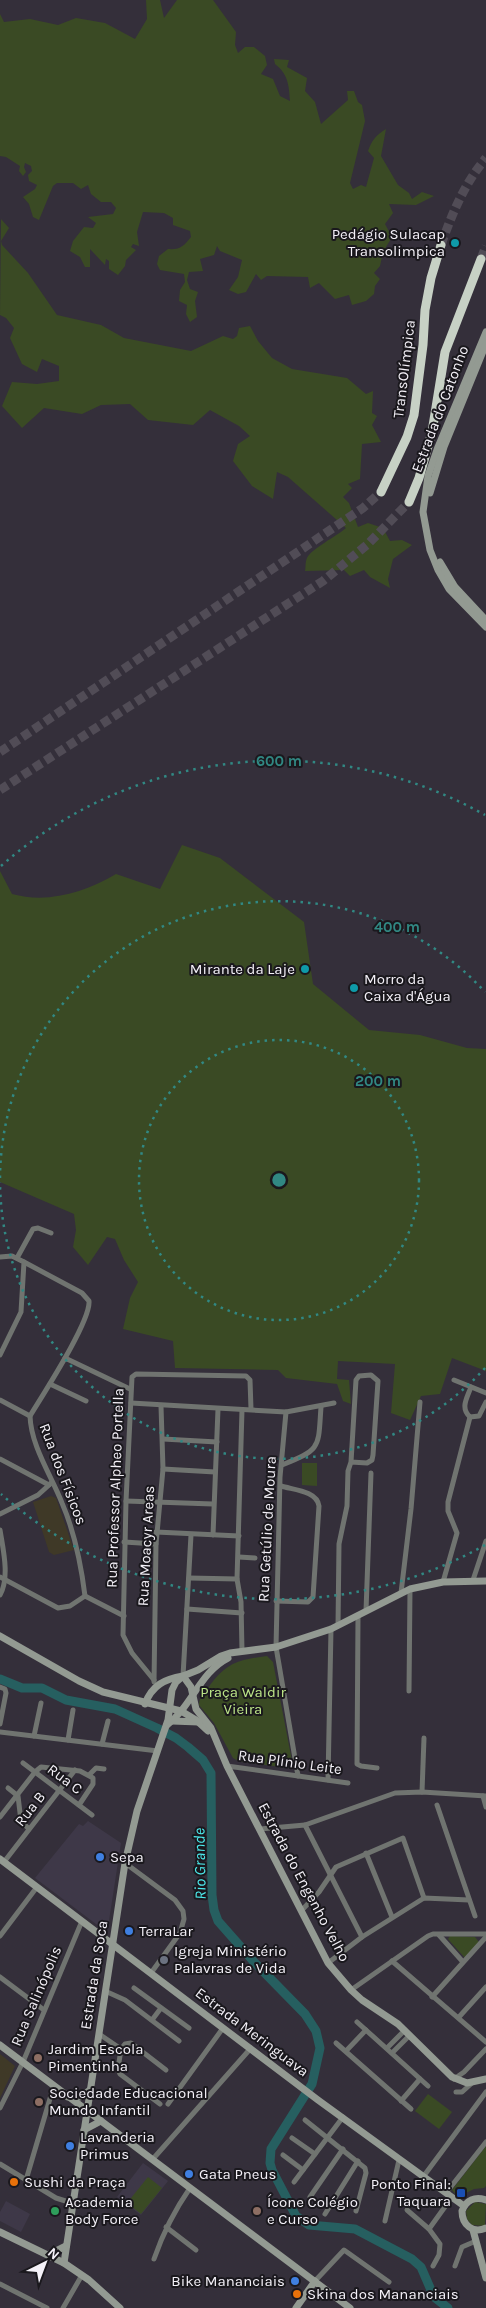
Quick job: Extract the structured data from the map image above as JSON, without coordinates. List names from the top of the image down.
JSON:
{
  "streets": {
    "highway": ["TransOlímpica"],
    "street": [
      "Estrada do Catonho",
      "Rua dos Físicos",
      "Rua Professor Alpheo Portella",
      "Rua Getúlio de Moura",
      "Rua Moacyr Areas",
      "Rua Plínio Leite",
      "Rua C",
      "Rua B",
      "Estrada do Engenho Velho",
      "Estrada da Soca",
      "Rua Salinópolis",
      "Estrada Meringuava"
    ]
  },
  "crossings": [
    ["Rua Professor Alpheo Portella", "Rua Moacyr Areas"],
    ["Rua Getúlio de Moura", "Rua Plínio Leite"],
    ["Rua Plínio Leite", "Estrada do Engenho Velho"],
    ["Rua C", "Rua B"],
    ["Rua B", "Estrada Meringuava"],
    ["Estrada do Engenho Velho", "Estrada da Soca"],
    ["Estrada da Soca", "Estrada Meringuava"],
    ["Rua Salinópolis", "Estrada Meringuava"]
  ],
  "water": ["Rio Grande"],
  "parks": ["Praça Waldir Vieira"],
  "places": {
    "other": [
      "Pedágio Sulacap Transolimpica",
      "Mirante da Laje",
      "Morro da Caixa d'Água",
      "Sepa",
      "TerraLar",
      "Igreja Ministério Palavras de Vida",
      "Jardim Escola Pimentinha",
      "Sociedade Educacional Mundo Infantil",
      "Lavanderia Primus",
      "Gata Pneus",
      "Sushi da Praça",
      "Academia Body Force",
      "Ícone Colégio e Curso",
      "Bike Mananciais",
      "Skina dos Mananciais"
    ],
    "transit": ["Ponto Final: Taquara"]
  },
  "north": "top right",
  "rings": ["600 m", "400 m", "200 m"]
}
